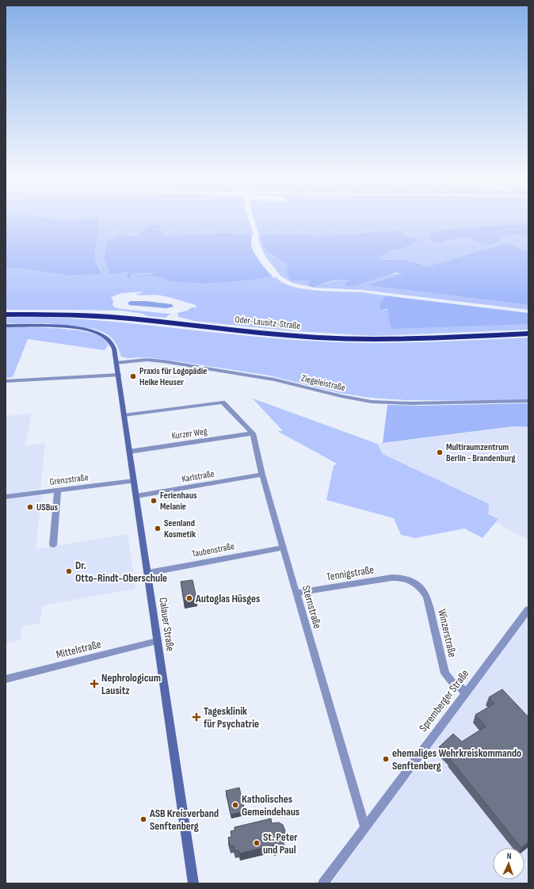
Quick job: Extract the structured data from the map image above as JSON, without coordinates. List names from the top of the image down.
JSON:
{
  "streets": {
    "highway": ["Oder-Lausitz-Straße"],
    "street": [
      "Ziegeleistraße",
      "Kurzer Weg",
      "Karlstraße",
      "Grenzstraße",
      "Taubenstraße",
      "Tennigstraße",
      "Sternstraße",
      "Calauer Straße",
      "Winzerstraße",
      "Mittelstraße",
      "Spremberger Straße"
    ]
  },
  "crossings": [
    ["Ziegeleistraße", "Calauer Straße"],
    ["Kurzer Weg", "Sternstraße"],
    ["Kurzer Weg", "Calauer Straße"],
    ["Karlstraße", "Sternstraße"],
    ["Karlstraße", "Calauer Straße"],
    ["Grenzstraße", "Calauer Straße"],
    ["Taubenstraße", "Sternstraße"],
    ["Taubenstraße", "Calauer Straße"],
    ["Tennigstraße", "Sternstraße"],
    ["Tennigstraße", "Winzerstraße"],
    ["Sternstraße", "Spremberger Straße"],
    ["Calauer Straße", "Mittelstraße"],
    ["Winzerstraße", "Spremberger Straße"]
  ],
  "places": {
    "other": [
      "Praxis für Logopädie Heike Heuser",
      "Multiraumzentrum Berlin - Brandenburg",
      "Ferienhaus Melanie",
      "USBus",
      "Seenland Kosmetik",
      "Dr. Otto-Rindt-Oberschule",
      "Autoglas Hüsges",
      "ehemaliges Wehrkreiskommando Senftenberg",
      "Katholisches Gemeindehaus",
      "ASB Kreisverband Senftenberg",
      "St. Peter und Paul"
    ],
    "health": ["Nephrologicum Lausitz", "Tagesklinik für Psychatrie"]
  },
  "north": "top"
}
